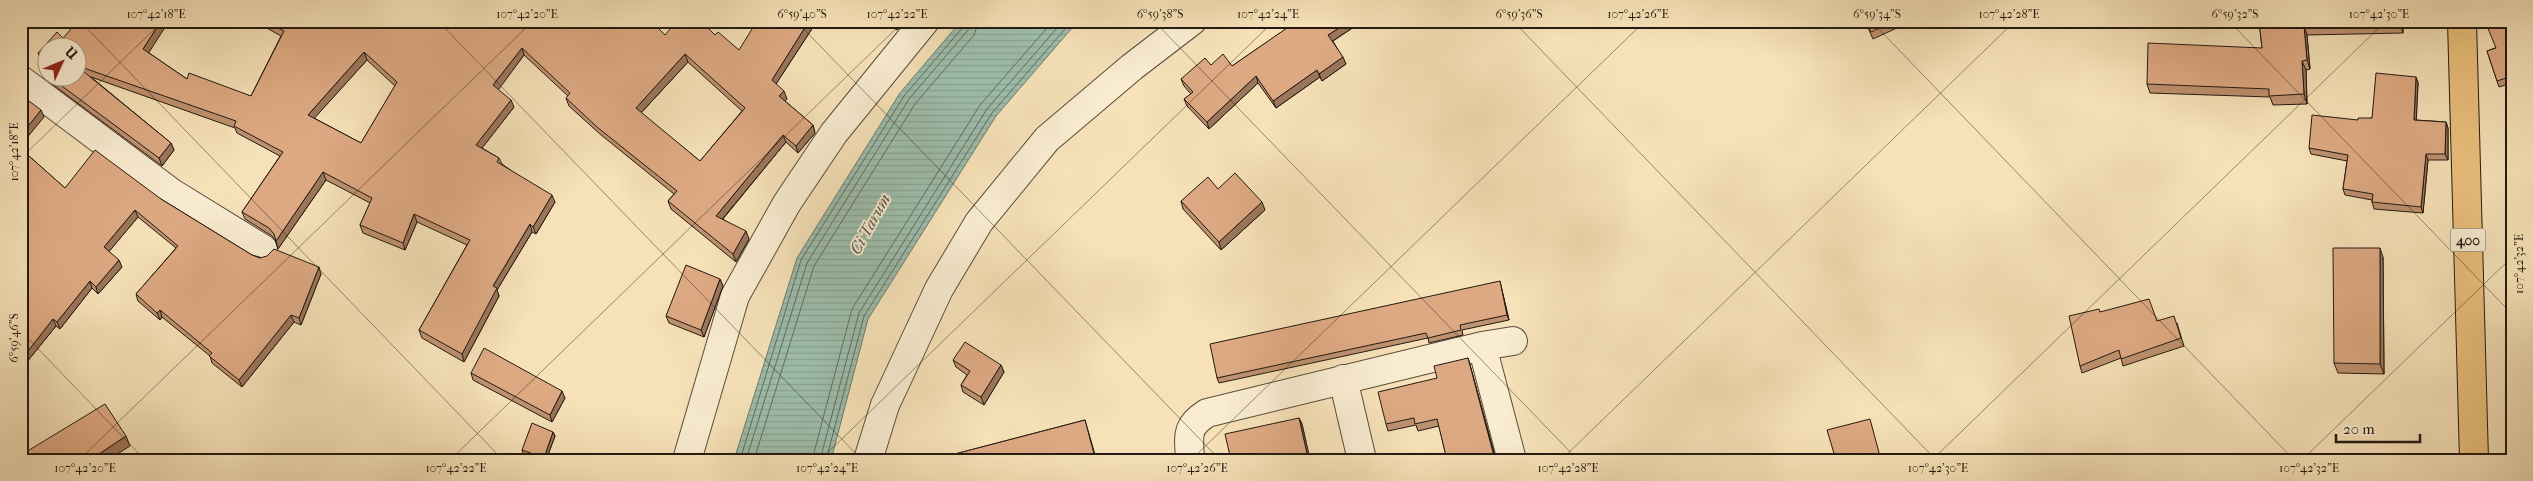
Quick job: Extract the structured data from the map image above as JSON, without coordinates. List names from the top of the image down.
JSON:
{
  "streets": {
    "main road": ["400"]
  },
  "water": ["Ci Tarum"],
  "scale_bar": "20 m",
  "north": "top right",
  "coordinates": [
    "107°42'18\"E",
    "107°42'20\"E",
    "6°59'40\"S",
    "107°42'22\"E",
    "6°59'38\"S",
    "107°42'24\"E",
    "6°59'36\"S",
    "107°42'26\"E",
    "6°59'34\"S",
    "107°42'28\"E",
    "6°59'32\"S",
    "107°42'30\"E",
    "107°42'32\"E",
    "6°59'46\"S"
  ]
}
